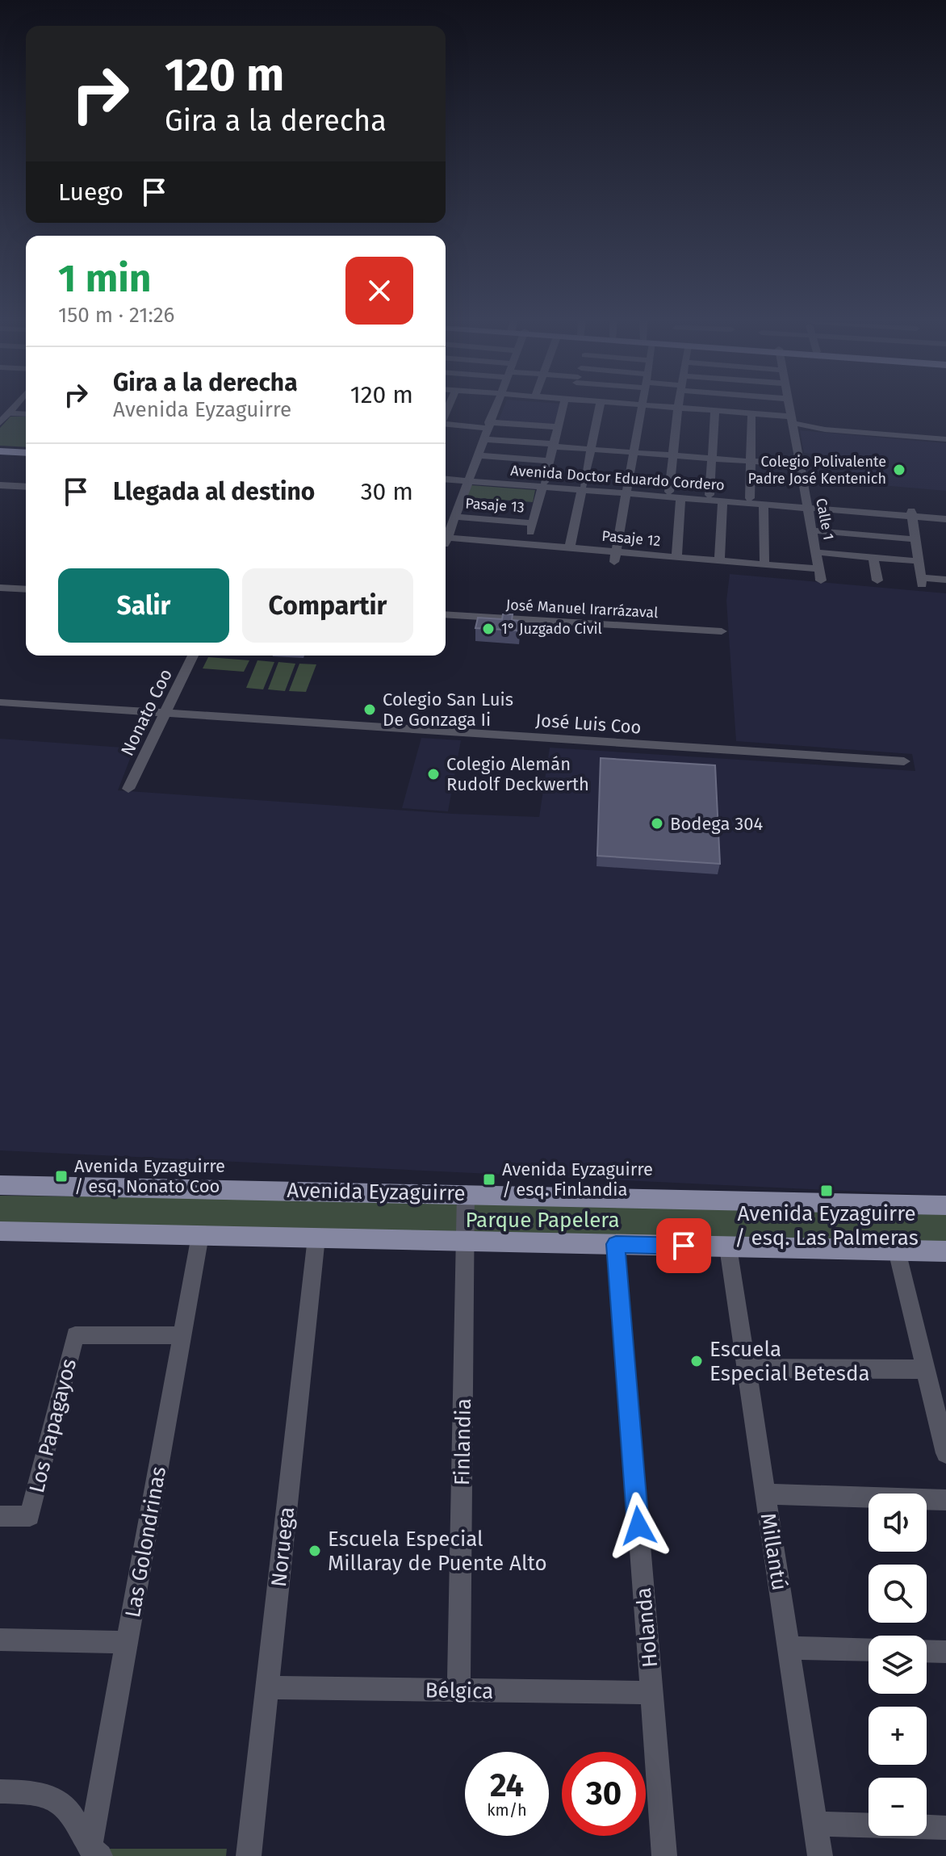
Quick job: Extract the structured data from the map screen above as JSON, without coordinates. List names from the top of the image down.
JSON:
{
  "streets": {
    "main road": ["Avenida Eyzaguirre"],
    "street": [
      "Avenida Doctor Eduardo Cordero",
      "Pasaje 13",
      "Calle 1",
      "Pasaje 12",
      "José Manuel Irarrázaval",
      "Nonato Coo",
      "José Luis Coo",
      "Los Papagayos",
      "Finlandia",
      "Las Golondrinas",
      "Noruega",
      "Millantú",
      "Holanda",
      "Bélgica"
    ]
  },
  "crossings": [
    ["Avenida Doctor Eduardo Cordero", "Calle 1"],
    ["Calle 1", "Pasaje 12"],
    ["Nonato Coo", "José Luis Coo"],
    ["Avenida Eyzaguirre", "Finlandia"],
    ["Los Papagayos", "Las Golondrinas"],
    ["Finlandia", "Bélgica"],
    ["Noruega", "Bélgica"],
    ["Holanda", "Bélgica"]
  ],
  "parks": ["Parque Papelera"],
  "places": {
    "other": [
      "Colegio Polivalente Padre José Kentenich",
      "1° Juzgado Civil",
      "Colegio San Luis De Gonzaga Ii",
      "Colegio Alemán Rudolf Deckwerth",
      "Bodega 304",
      "Escuela Especial Betesda",
      "Escuela Especial Millaray de Puente Alto"
    ],
    "transit": ["Avenida Eyzaguirre / esq. Nonato Coo", "Avenida Eyzaguirre / esq. Finlandia", "Avenida Eyzaguirre / esq. Las Palmeras"]
  },
  "page": {
    "turn": ["120 m", "Gira a la derecha"],
    "then": "Luego",
    "heading": ["1 min", "150 m · 21:26"],
    "list": [
      {
        "name": "Gira a la derecha",
        "note": "Avenida Eyzaguirre",
        "value": "120 m"
      },
      {
        "name": "Llegada al destino",
        "value": "30 m"
      }
    ],
    "buttons": ["Salir", "Compartir"],
    "map_buttons": ["+", "−"],
    "speed": "24 km/h",
    "limit": "30"
  }
}
